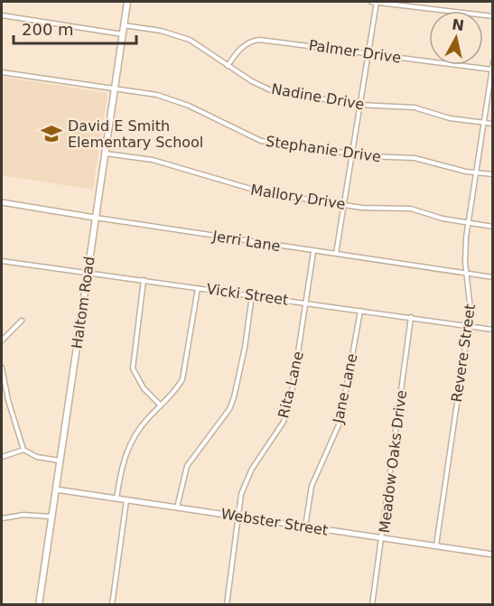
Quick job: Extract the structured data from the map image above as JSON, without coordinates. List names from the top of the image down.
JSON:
{
  "streets": {
    "main road": ["Haltom Road"],
    "street": [
      "Palmer Drive",
      "Nadine Drive",
      "Stephanie Drive",
      "Mallory Drive",
      "Jerri Lane",
      "Vicki Street",
      "Revere Street",
      "Rita Lane",
      "Jane Lane",
      "Meadow Oaks Drive",
      "Webster Street"
    ]
  },
  "crossings": [
    ["Palmer Drive", "Nadine Drive"],
    ["Palmer Drive", "Revere Street"],
    ["Nadine Drive", "Haltom Road"],
    ["Nadine Drive", "Revere Street"],
    ["Stephanie Drive", "Haltom Road"],
    ["Stephanie Drive", "Revere Street"],
    ["Mallory Drive", "Haltom Road"],
    ["Mallory Drive", "Revere Street"],
    ["Jerri Lane", "Haltom Road"],
    ["Jerri Lane", "Revere Street"],
    ["Jerri Lane", "Rita Lane"],
    ["Vicki Street", "Haltom Road"],
    ["Vicki Street", "Revere Street"],
    ["Vicki Street", "Rita Lane"],
    ["Vicki Street", "Jane Lane"],
    ["Vicki Street", "Meadow Oaks Drive"],
    ["Haltom Road", "Webster Street"],
    ["Revere Street", "Webster Street"],
    ["Rita Lane", "Webster Street"],
    ["Jane Lane", "Webster Street"],
    ["Meadow Oaks Drive", "Webster Street"]
  ],
  "places": {
    "school or university": ["David E Smith Elementary School"]
  },
  "scale_bar": "200 m",
  "north": "top"
}
